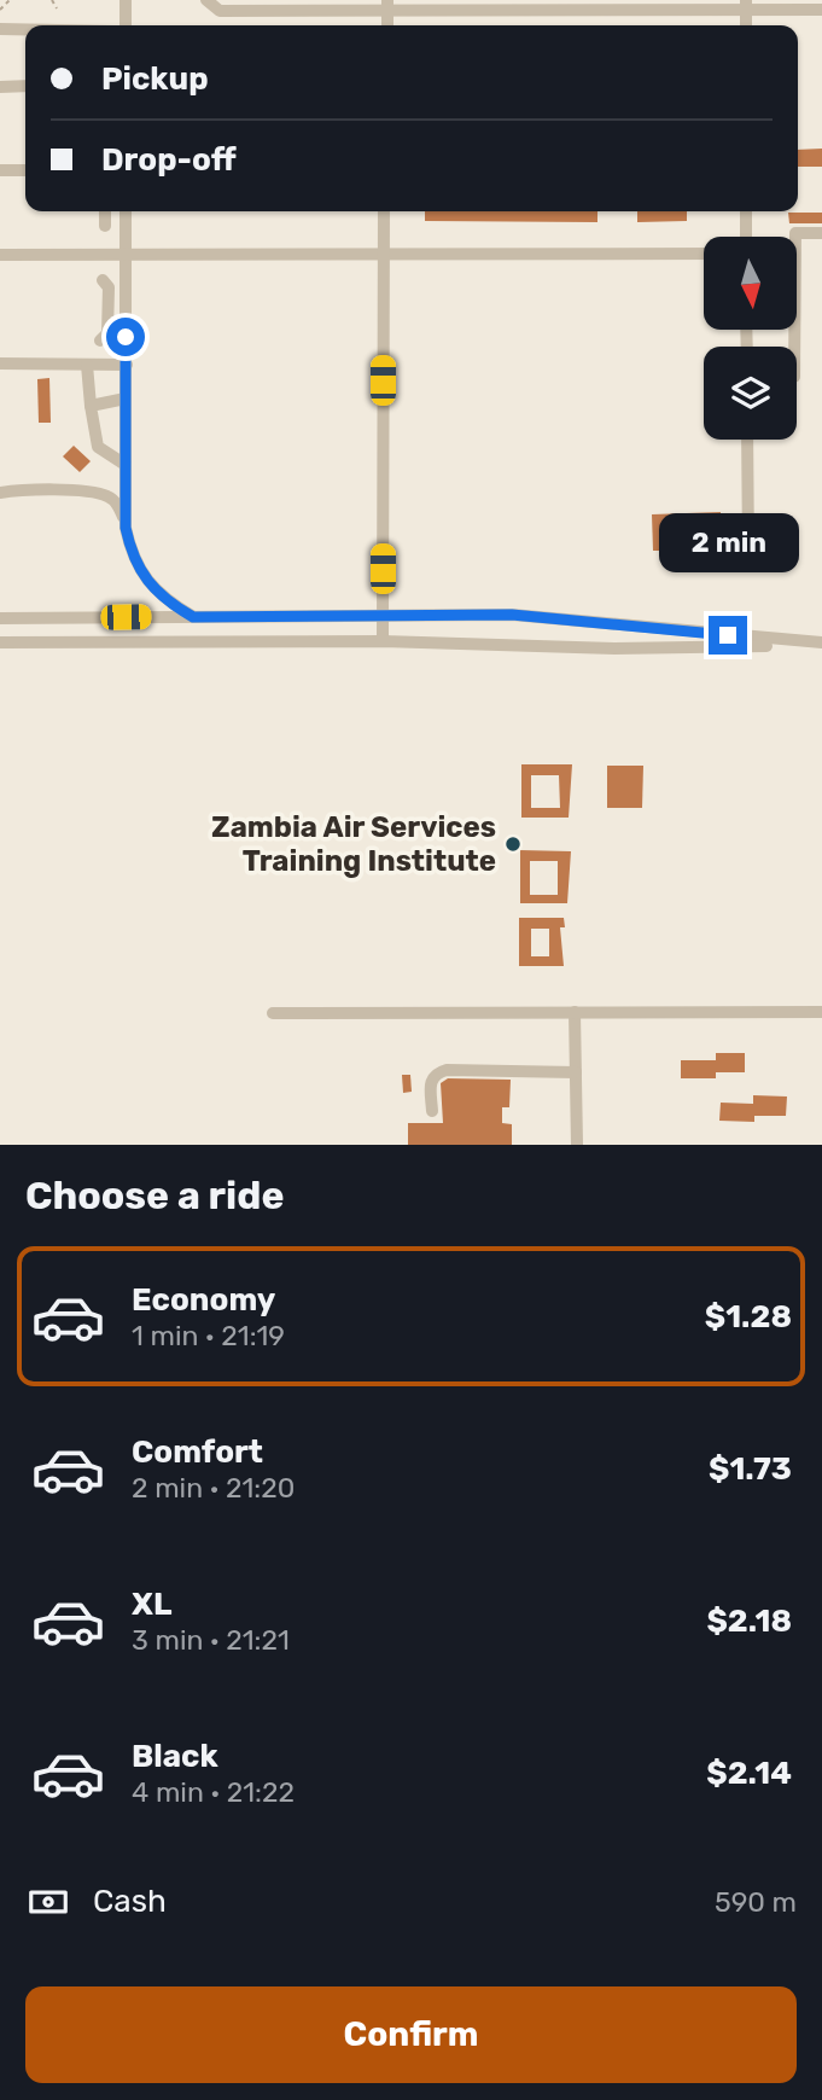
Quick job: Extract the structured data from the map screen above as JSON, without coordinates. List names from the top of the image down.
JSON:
{
  "places": ["Zambia Air Services Training Institute"],
  "north": "bottom",
  "page": {
    "banner": ["Pickup", "Drop-off"],
    "bubble": "2 min",
    "heading": "Choose a ride",
    "list": [
      {
        "name": "Economy",
        "note": "1 min · 21:19",
        "value": "$1.28"
      },
      {
        "name": "Comfort",
        "note": "2 min · 21:20",
        "value": "$1.73"
      },
      {
        "name": "XL",
        "note": "3 min · 21:21",
        "value": "$2.18"
      },
      {
        "name": "Black",
        "note": "4 min · 21:22",
        "value": "$2.14"
      }
    ],
    "pay": ["Cash", "590 m"],
    "buttons": "Confirm"
  }
}
